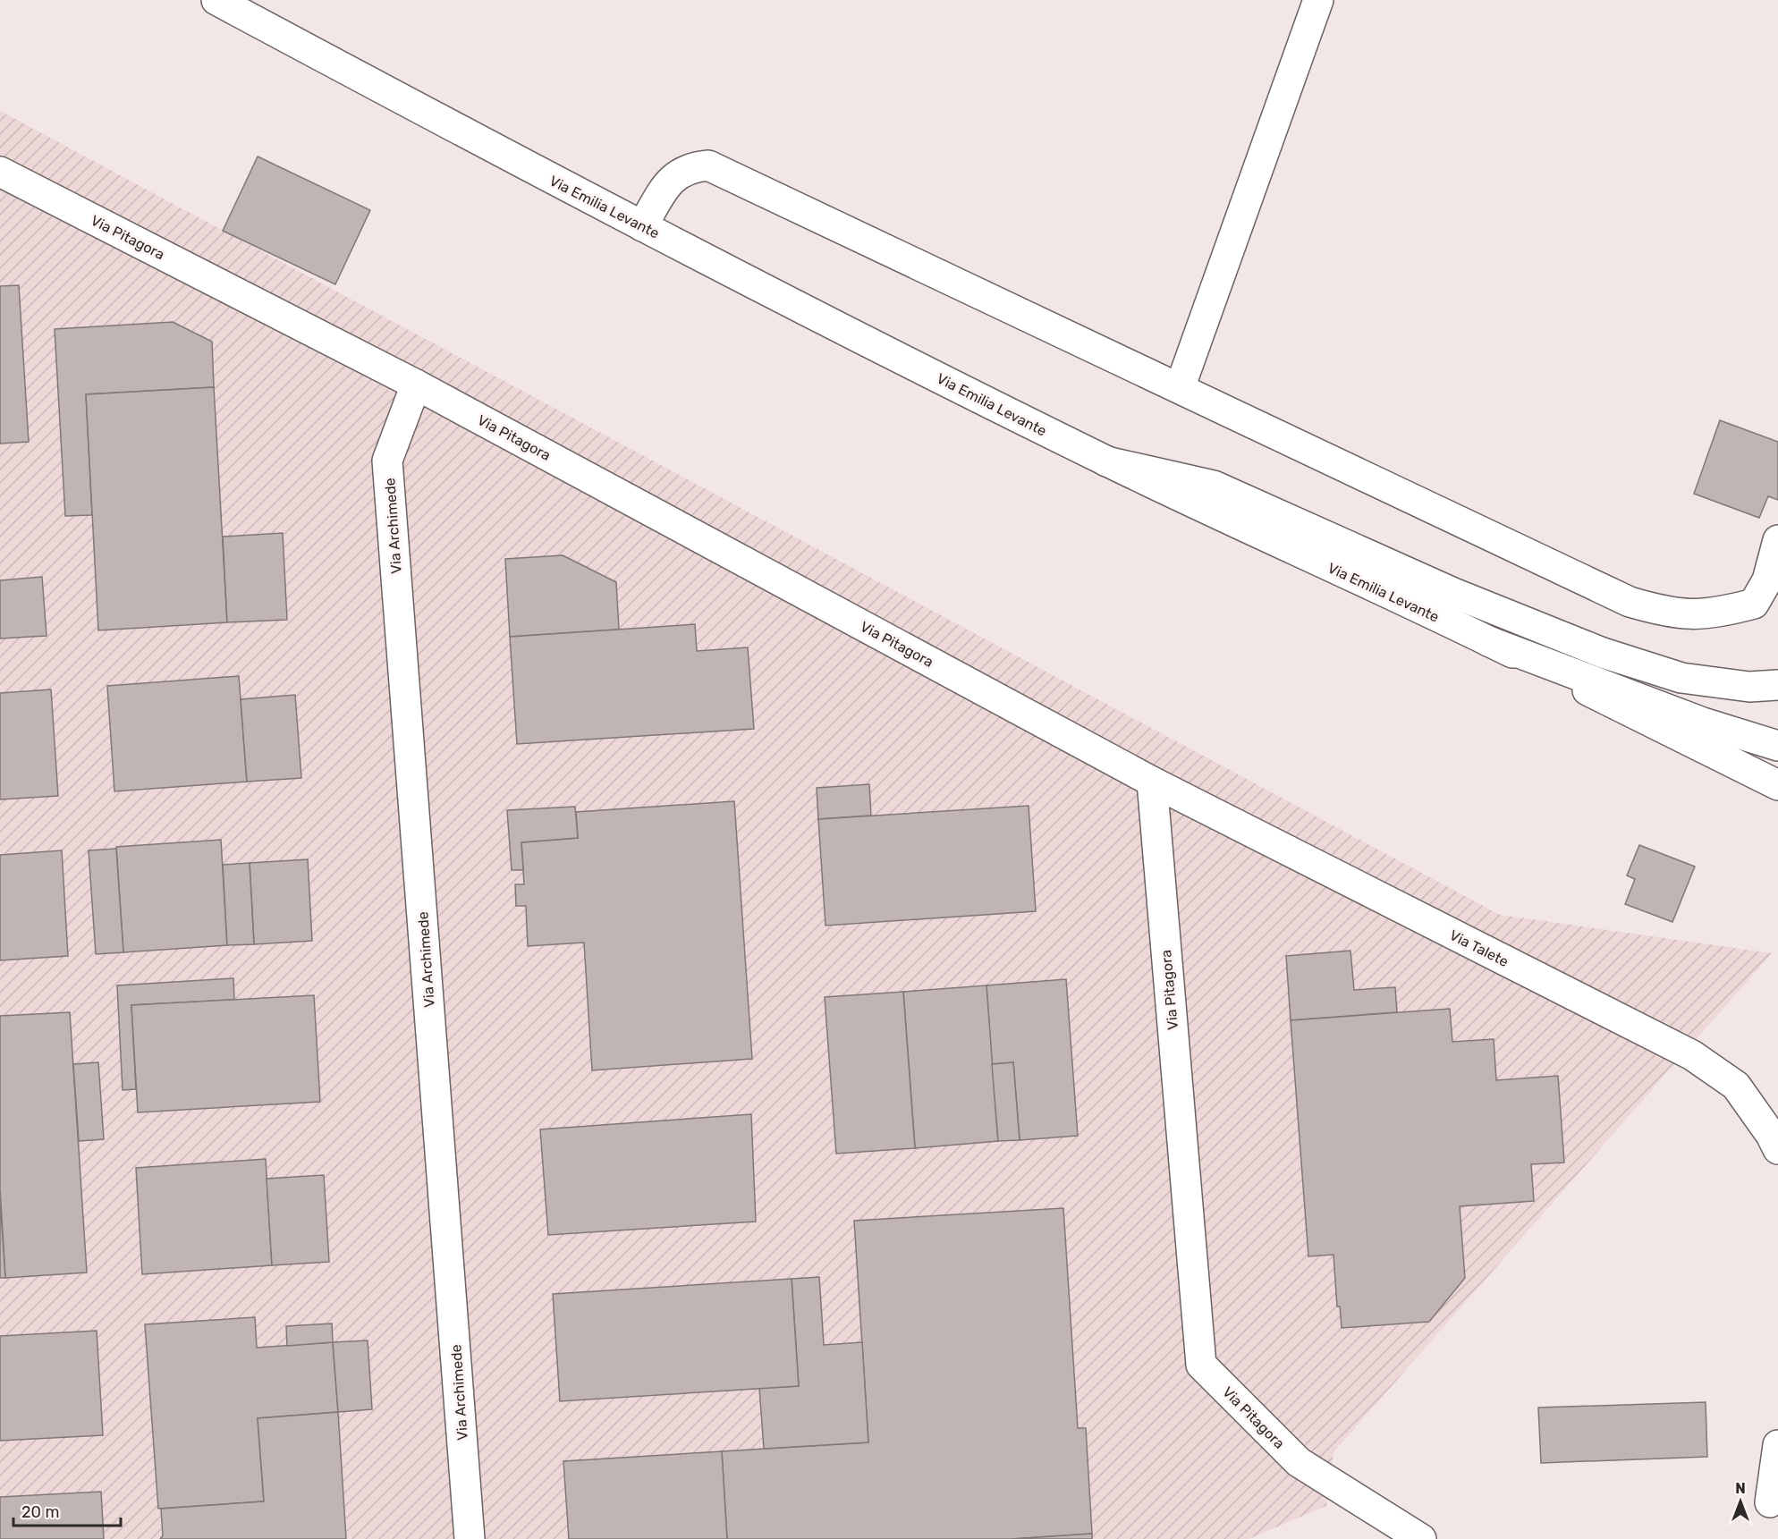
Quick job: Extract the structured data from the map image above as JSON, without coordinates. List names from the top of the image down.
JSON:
{
  "streets": {
    "main road": [
      "Via Emilia Levante",
      "Via Pitagora",
      "Via Archimede",
      "Via Talete"
    ]
  },
  "crossings": [
    ["Via Pitagora", "Via Archimede"],
    ["Via Pitagora", "Via Talete"]
  ],
  "scale_bar": "20 m",
  "north": "top"
}
